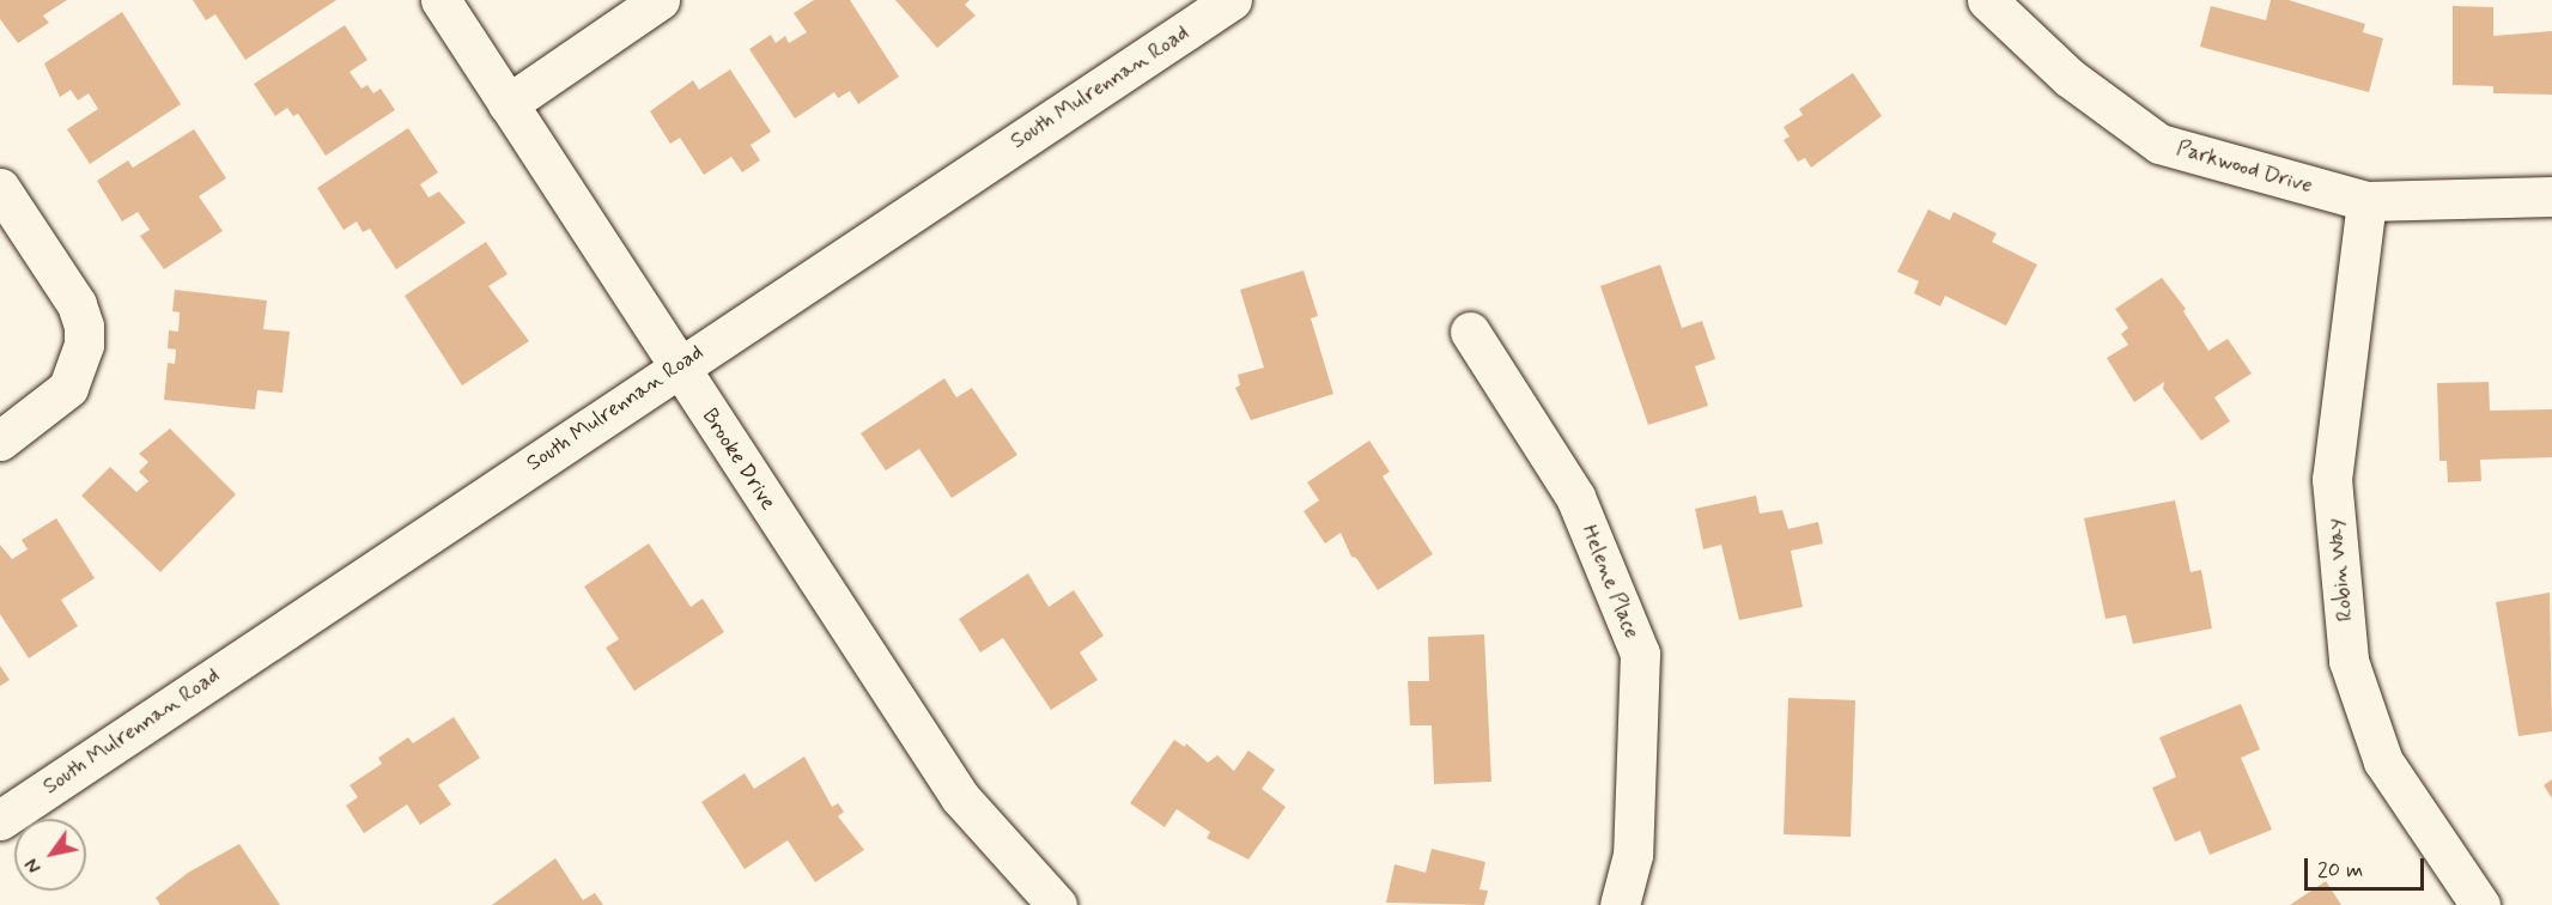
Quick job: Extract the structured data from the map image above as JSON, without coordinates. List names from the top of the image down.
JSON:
{
  "streets": {
    "street": [
      "South Mulrennan Road",
      "Parkwood Drive",
      "Brooke Drive",
      "Robin Way",
      "Helene Place"
    ]
  },
  "crossings": [
    ["South Mulrennan Road", "Brooke Drive"],
    ["Parkwood Drive", "Robin Way"]
  ],
  "scale_bar": "20 m",
  "north": "bottom left"
}
